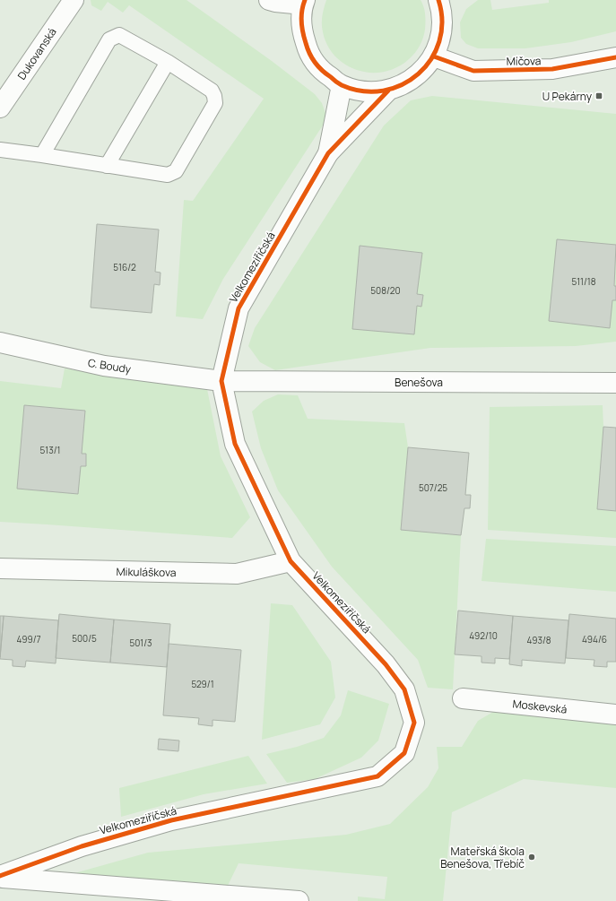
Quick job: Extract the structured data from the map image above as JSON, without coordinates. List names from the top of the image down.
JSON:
{
  "streets": {
    "street": [
      "Dukovanská",
      "Míčova",
      "Velkomeziříčská",
      "C. Boudy",
      "Benešova",
      "Mikuláškova",
      "Moskevská"
    ]
  },
  "crossings": [
    ["Míčova", "Velkomeziříčská"],
    ["Velkomeziříčská", "C. Boudy"],
    ["Velkomeziříčská", "Benešova"],
    ["Velkomeziříčská", "Mikuláškova"],
    ["C. Boudy", "Benešova"]
  ],
  "places": {
    "transit": ["U Pekárny"],
    "other": ["Mateřská škola Benešova, Třebíč"]
  },
  "house_numbers": [
    "516/2",
    "511/18",
    "508/20",
    "513/1",
    "507/25",
    "492/10",
    "500/5",
    "499/7",
    "494/6",
    "493/8",
    "501/3",
    "529/1"
  ]
}
